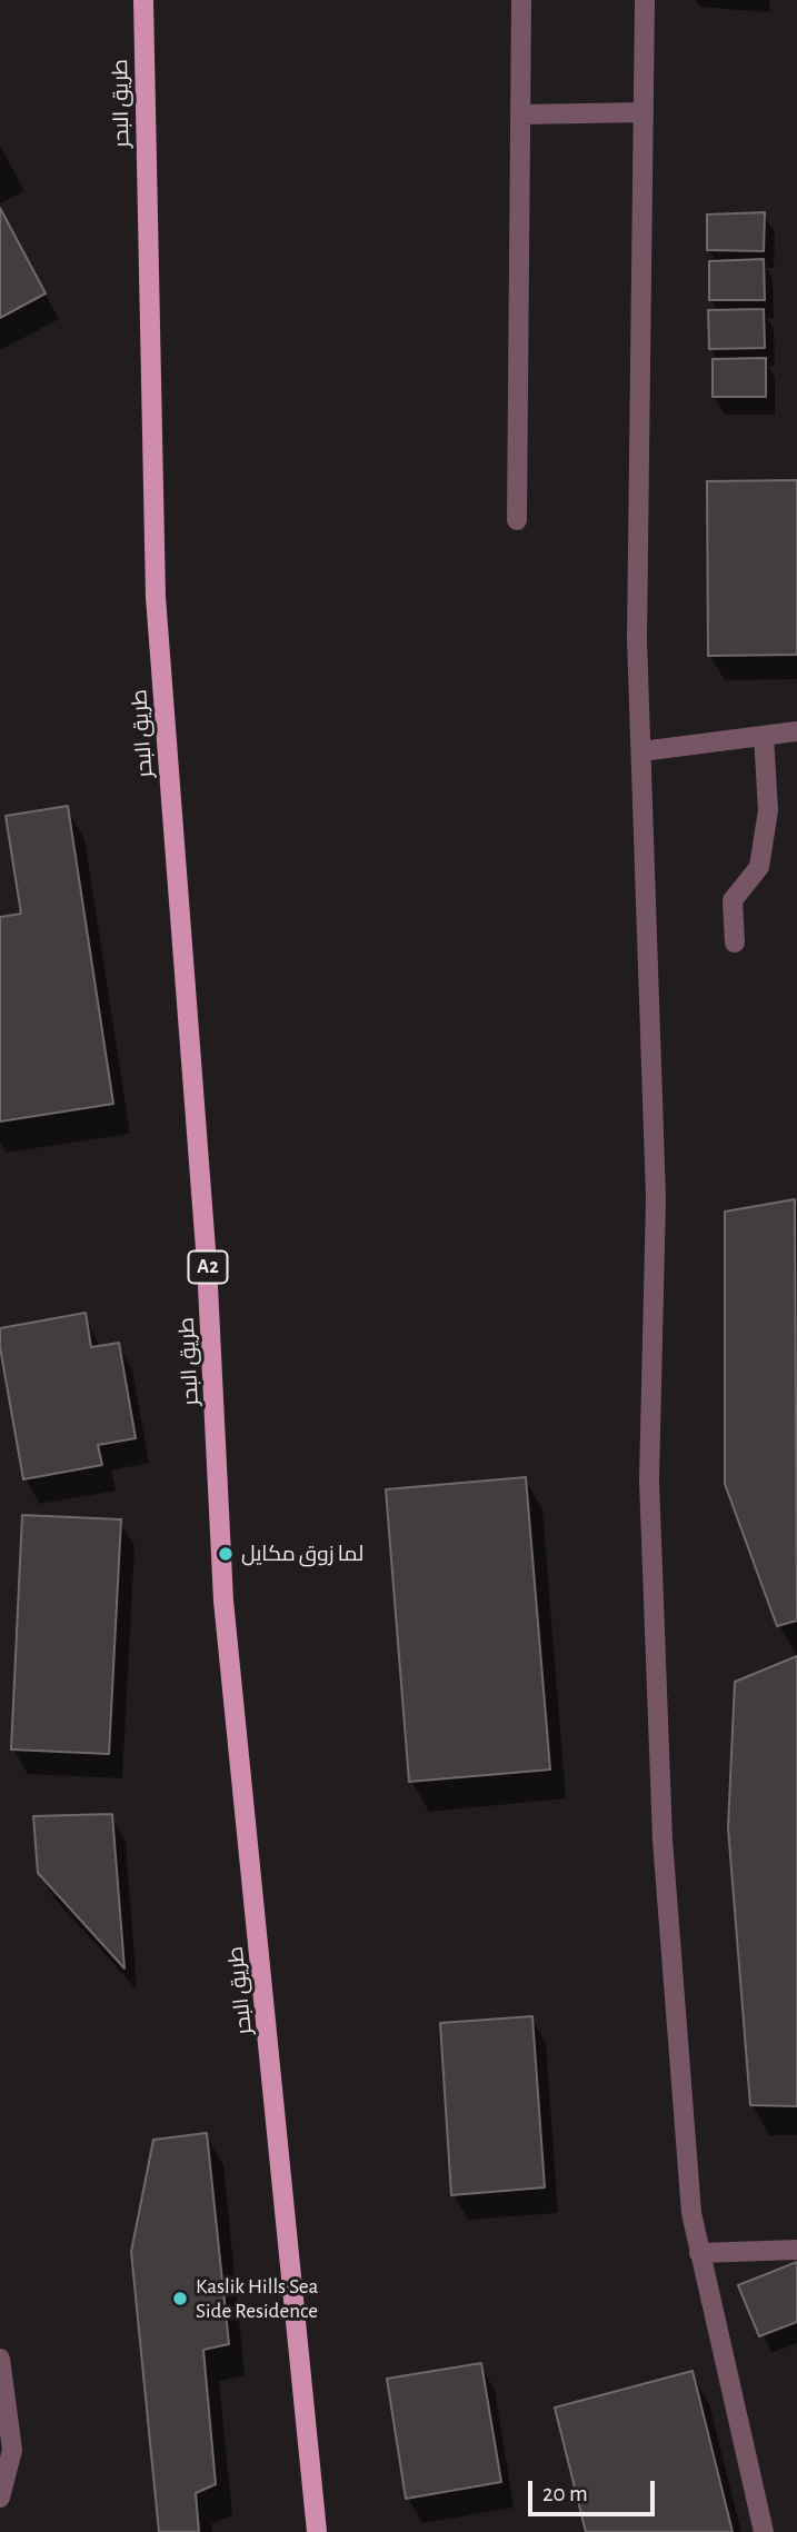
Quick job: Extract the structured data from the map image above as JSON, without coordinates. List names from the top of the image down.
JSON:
{
  "streets": {
    "main road": ["طريق البحر", "A2"]
  },
  "places": ["لما زوق مكايل", "Kaslik Hills Sea Side Residence"],
  "scale_bar": "20 m"
}
